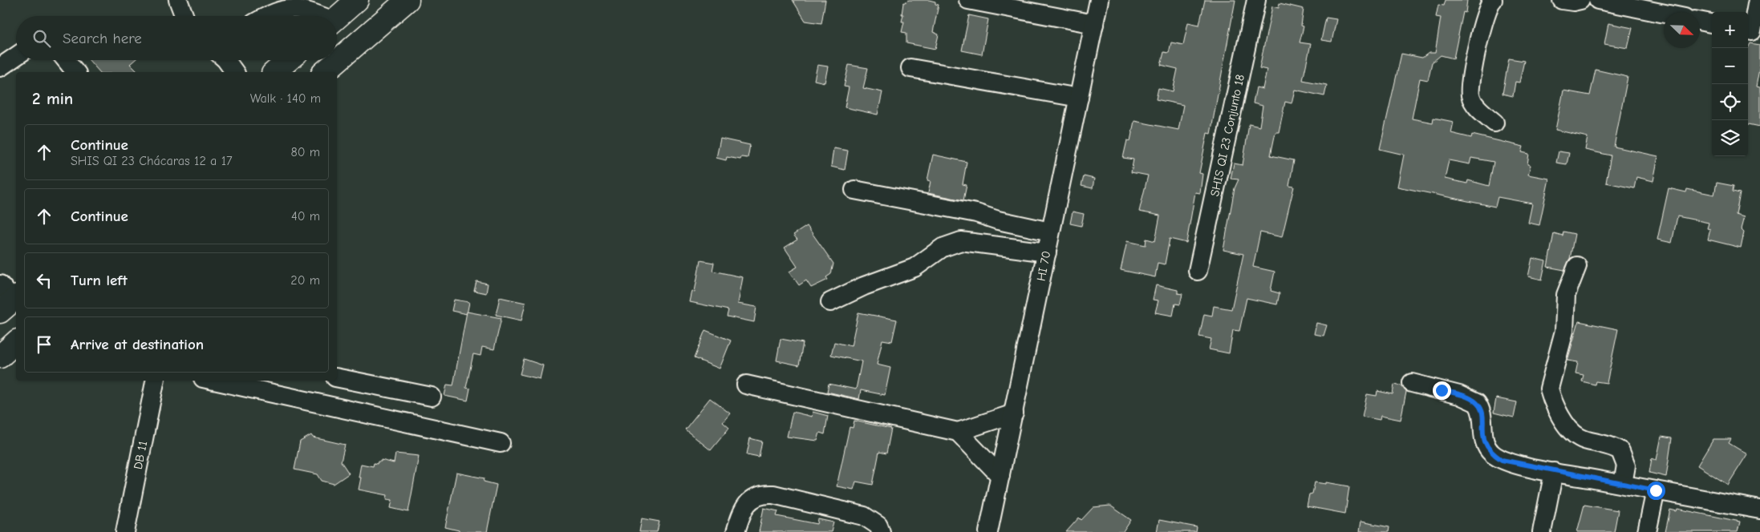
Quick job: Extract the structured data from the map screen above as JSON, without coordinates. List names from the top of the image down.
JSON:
{
  "streets": {
    "street": ["SHIS QI 23 Conjunto 18", "HI 70", "DB 11"]
  },
  "north": "bottom right",
  "page": {
    "map_buttons": ["+", "−"],
    "search": "Search here",
    "heading": ["2 min", "Walk · 140 m"],
    "list": [
      ["Continue", "SHIS QI 23 Chácaras 12 a 17", "80 m"],
      ["Continue", "40 m"],
      ["Turn left", "20 m"],
      "Arrive at destination"
    ]
  }
}
